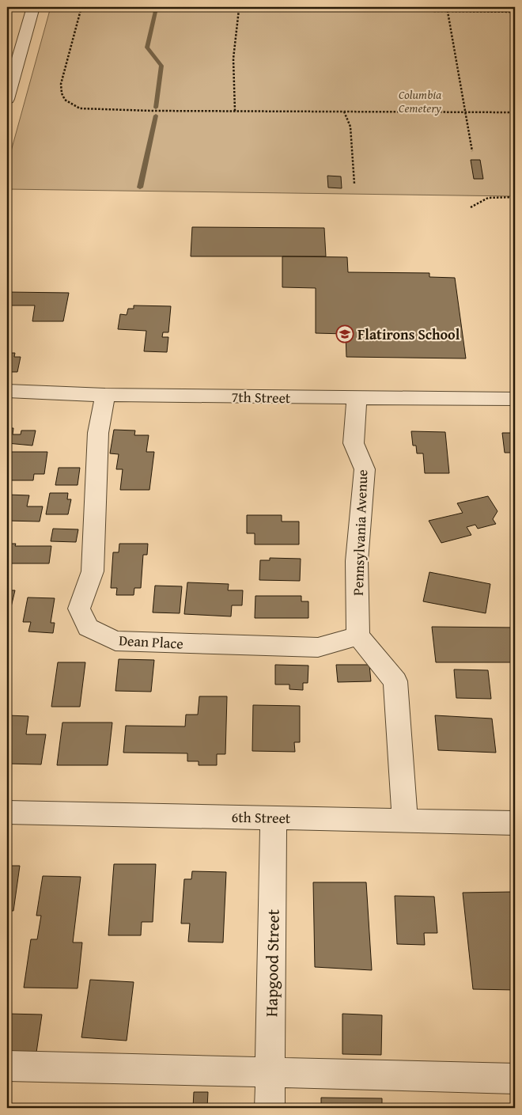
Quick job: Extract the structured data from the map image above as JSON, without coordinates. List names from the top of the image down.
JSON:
{
  "streets": {
    "street": [
      "7th Street",
      "Pennsylvania Avenue",
      "Dean Place",
      "6th Street",
      "Hapgood Street"
    ]
  },
  "crossings": [
    ["7th Street", "Pennsylvania Avenue"],
    ["7th Street", "Dean Place"],
    ["Pennsylvania Avenue", "Dean Place"],
    ["6th Street", "Hapgood Street"]
  ],
  "parks": ["Columbia Cemetery"],
  "places": {
    "school or university": ["Flatirons School"]
  }
}
